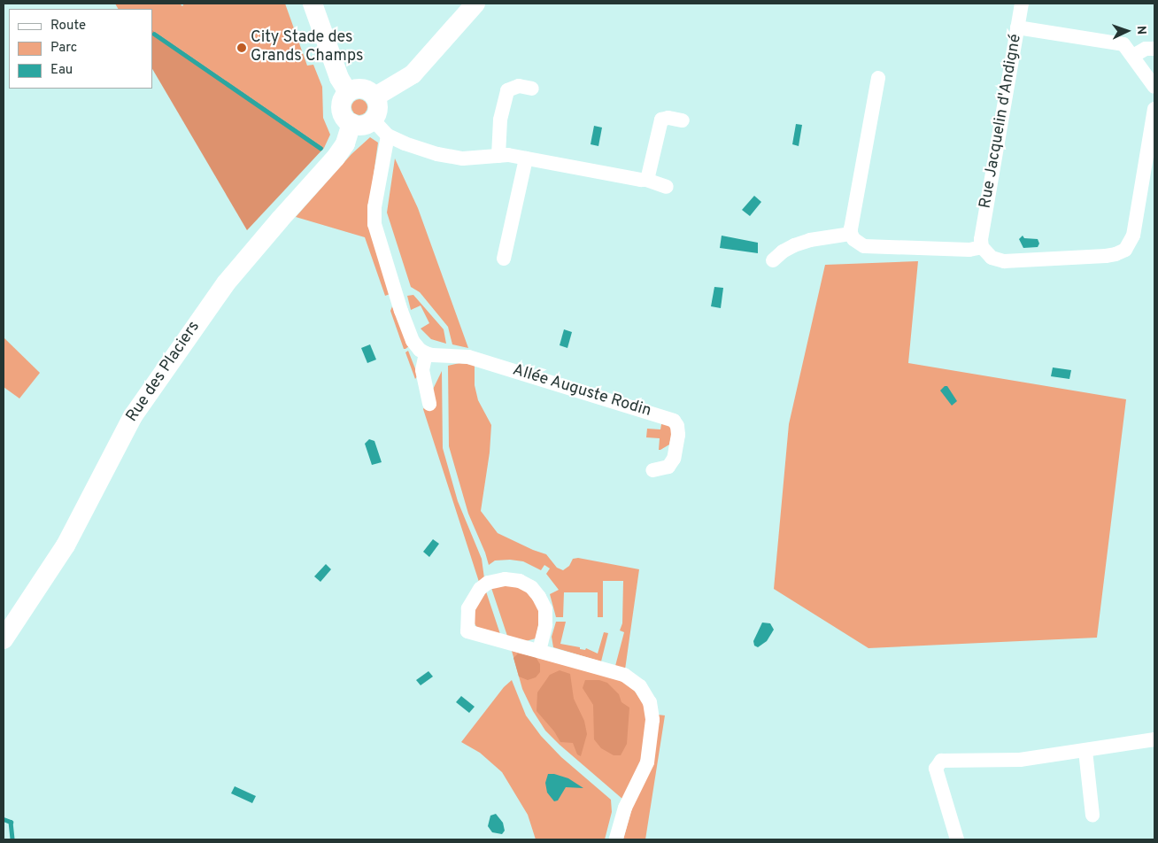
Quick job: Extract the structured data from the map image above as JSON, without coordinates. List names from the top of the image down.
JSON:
{
  "streets": {
    "street": ["Rue Jacquelin d'Andigné", "Rue des Placiers", "Allée Auguste Rodin"]
  },
  "places": ["City Stade des Grands Champs"],
  "legend": ["Route", "Parc", "Eau"],
  "north": "right"
}
